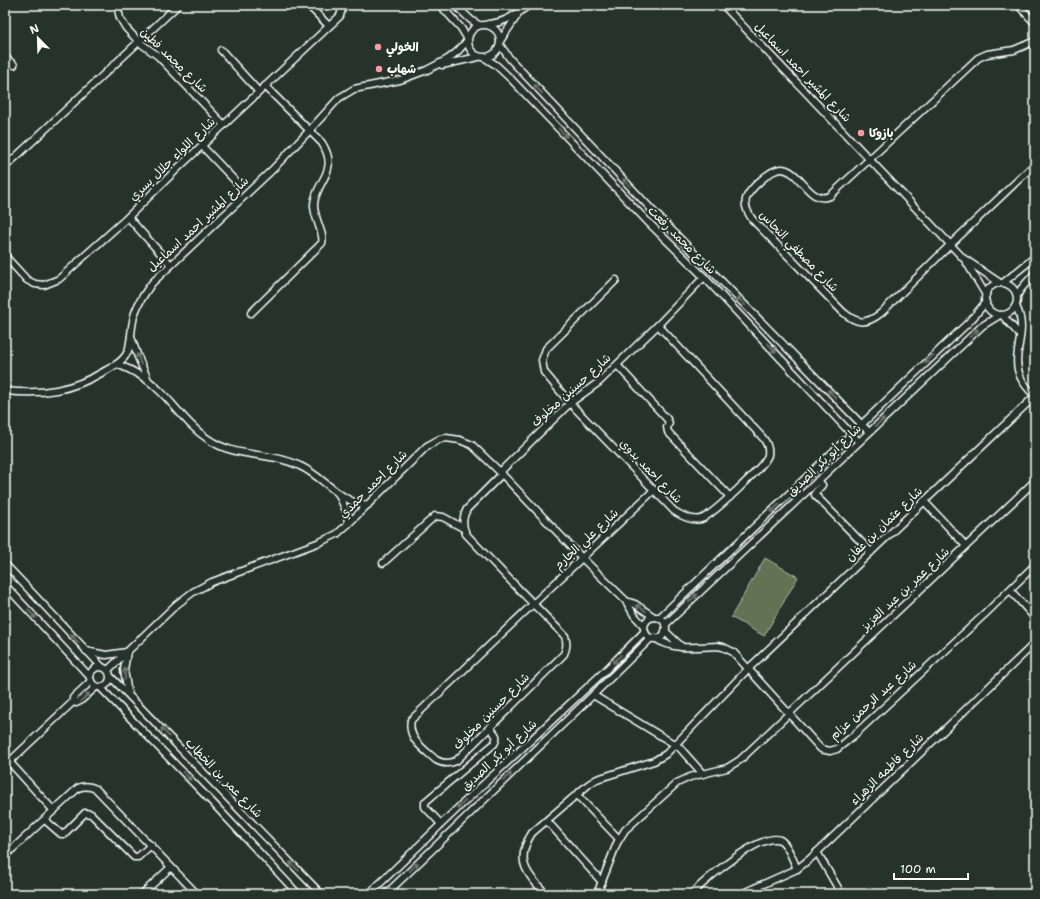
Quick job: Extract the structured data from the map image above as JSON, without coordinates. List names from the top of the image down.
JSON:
{
  "streets": {
    "street": [
      "شارع محمد فطين",
      "شارع المشير احمد اسماعيل",
      "شارع اللواء جلال يسري",
      "شارع محمد رفعت",
      "شارع مصطفي النحاس",
      "شارع حسنين مخلوف",
      "شارع أبو بكر الصديق",
      "شارع احمد بدوي",
      "شارع احمد حمدي",
      "شارع عثمان بن عفان",
      "شارع علي الجارم",
      "شارع عمر بن عبد العزيز",
      "شارع عبد الرحمن عزام",
      "شارع فاطمه الزهراء",
      "شارع عمر بن الخطاب"
    ]
  },
  "crossings": [
    ["شارع محمد فطين", "شارع اللواء جلال يسري"],
    ["شارع المشير احمد اسماعيل", "شارع محمد رفعت"],
    ["شارع المشير احمد اسماعيل", "شارع مصطفي النحاس"],
    ["شارع المشير احمد اسماعيل", "شارع أبو بكر الصديق"],
    ["شارع محمد رفعت", "شارع حسنين مخلوف"],
    ["شارع محمد رفعت", "شارع أبو بكر الصديق"],
    ["شارع حسنين مخلوف", "شارع احمد بدوي"],
    ["شارع حسنين مخلوف", "شارع احمد حمدي"],
    ["شارع حسنين مخلوف", "شارع علي الجارم"],
    ["شارع أبو بكر الصديق", "شارع احمد حمدي"],
    ["شارع أبو بكر الصديق", "شارع عبد الرحمن عزام"],
    ["شارع احمد بدوي", "شارع علي الجارم"],
    ["شارع احمد حمدي", "شارع علي الجارم"],
    ["شارع احمد حمدي", "شارع عبد الرحمن عزام"],
    ["شارع احمد حمدي", "شارع عمر بن الخطاب"],
    ["شارع عثمان بن عفان", "شارع عبد الرحمن عزام"],
    ["شارع عمر بن عبد العزيز", "شارع عبد الرحمن عزام"]
  ],
  "places": ["الخولي", "شهاب", "بازوكا"],
  "scale_bar": "100 m",
  "north": "top left"
}
